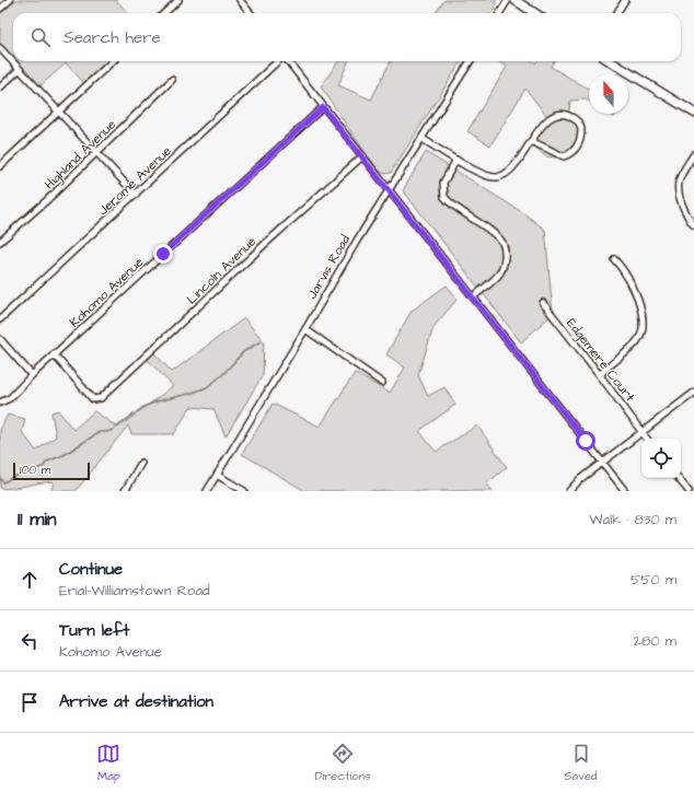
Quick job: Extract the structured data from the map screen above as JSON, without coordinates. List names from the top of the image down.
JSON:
{
  "streets": {
    "street": [
      "Highland Avenue",
      "Jerome Avenue",
      "Jarvis Road",
      "Lincoln Avenue",
      "Kohomo Avenue",
      "Edgemere Court"
    ]
  },
  "crossings": [
    ["Lincoln Avenue", "Kohomo Avenue"]
  ],
  "scale_bar": "100 m",
  "north": "top",
  "page": {
    "search": "Search here",
    "scale": "100 m",
    "heading": ["11 min", "Walk · 830 m"],
    "list": [
      ["Continue", "Erial-Williamstown Road", "550 m"],
      ["Turn left", "Kohomo Avenue", "280 m"],
      "Arrive at destination"
    ],
    "nav": ["Map", "Directions", "Saved"]
  }
}
